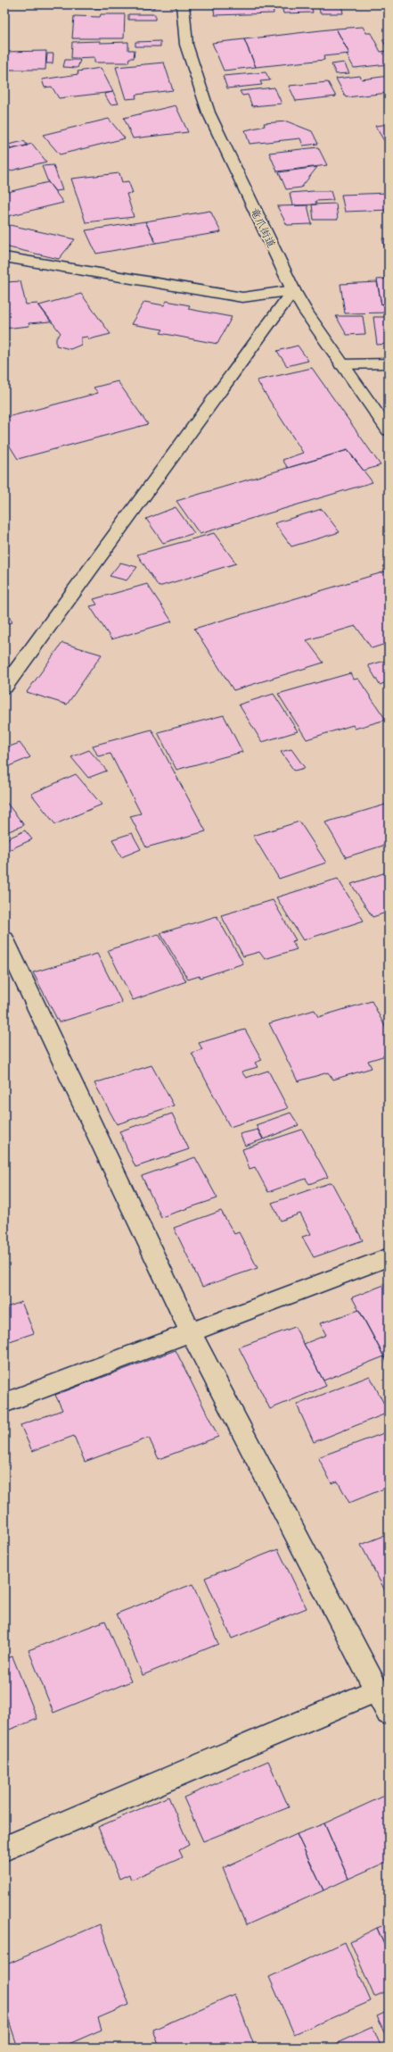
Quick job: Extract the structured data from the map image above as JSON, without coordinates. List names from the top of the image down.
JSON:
{
  "streets": {
    "street": ["竜爪街道"]
  }
}
